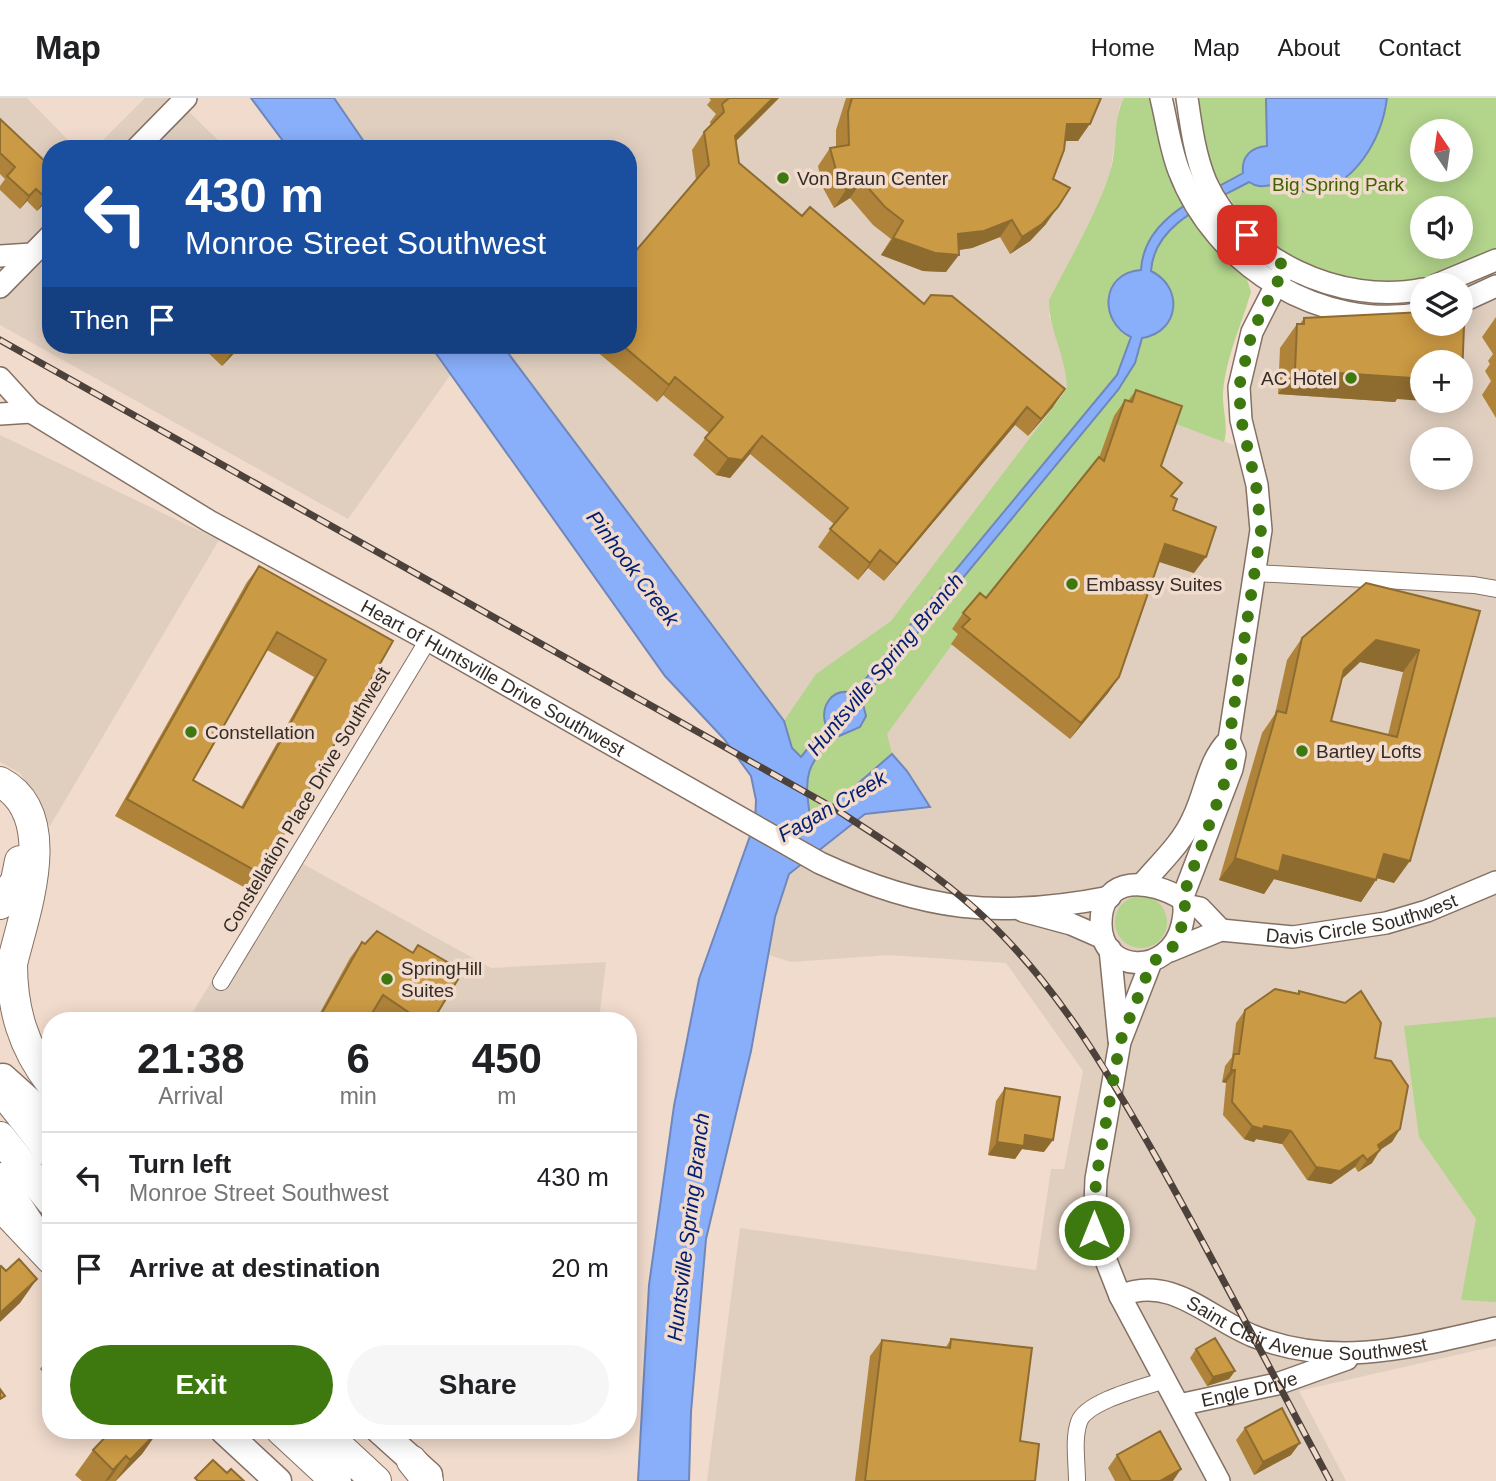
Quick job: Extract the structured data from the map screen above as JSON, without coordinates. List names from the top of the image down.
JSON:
{
  "streets": {
    "street": [
      "Heart of Huntsville Drive Southwest",
      "Constellation Place Drive Southwest",
      "Davis Circle Southwest",
      "Saint Clair Avenue Southwest",
      "Engle Drive"
    ]
  },
  "crossings": [
    ["Heart of Huntsville Drive Southwest", "Constellation Place Drive Southwest"],
    ["Saint Clair Avenue Southwest", "Engle Drive"]
  ],
  "water": ["Pinhook Creek", "Huntsville Spring Branch", "Fagan Creek"],
  "parks": ["Big Spring Park"],
  "places": [
    "Von Braun Center",
    "AC Hotel",
    "Embassy Suites",
    "Constellation",
    "Bartley Lofts",
    "SpringHill Suites"
  ],
  "north": "top",
  "page": {
    "header": "Map",
    "nav": [
      "Home",
      "Map",
      "About",
      "Contact"
    ],
    "map_buttons": ["+", "−"],
    "turn": ["430 m", "Monroe Street Southwest"],
    "then": "Then",
    "eta": [
      "21:38",
      "Arrival",
      "6",
      "min",
      "450",
      "m"
    ],
    "list": [
      {
        "name": "Turn left",
        "note": "Monroe Street Southwest",
        "value": "430 m"
      },
      {
        "name": "Arrive at destination",
        "value": "20 m"
      }
    ],
    "buttons": ["Exit", "Share"]
  }
}
